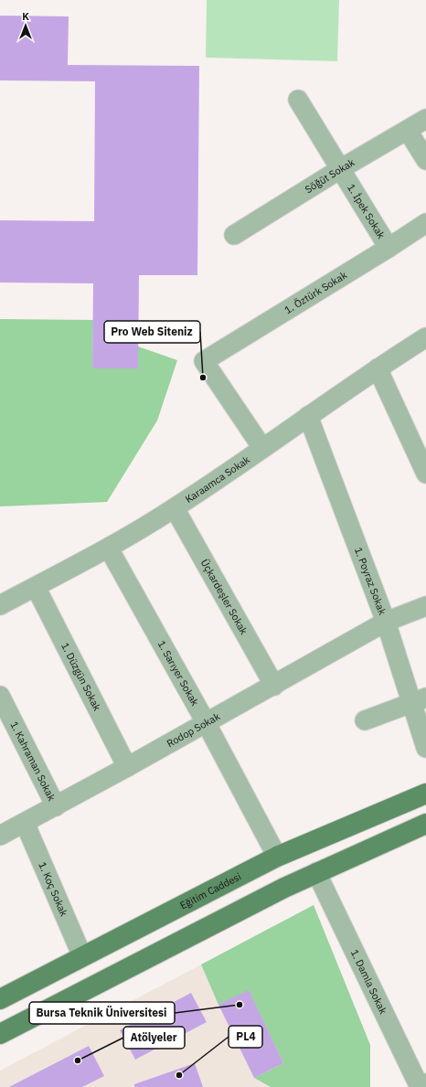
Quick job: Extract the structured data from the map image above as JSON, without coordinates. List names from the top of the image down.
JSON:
{
  "streets": {
    "main road": ["Eğitim Caddesi"],
    "street": [
      "Söğüt Sokak",
      "1. İpek Sokak",
      "1. Öztürk Sokak",
      "Karaamca Sokak",
      "1. Poyraz Sokak",
      "Üçkardeşler Sokak",
      "1. Sarıyer Sokak",
      "1. Düzgün Sokak",
      "Rodop Sokak",
      "1. Kahraman Sokak",
      "1. Koç Sokak",
      "1. Damla Sokak"
    ]
  },
  "crossings": [
    ["Söğüt Sokak", "1. İpek Sokak"],
    ["1. İpek Sokak", "1. Öztürk Sokak"],
    ["1. Öztürk Sokak", "Karaamca Sokak"],
    ["Karaamca Sokak", "1. Poyraz Sokak"],
    ["Karaamca Sokak", "Üçkardeşler Sokak"],
    ["Karaamca Sokak", "1. Sarıyer Sokak"],
    ["Karaamca Sokak", "1. Düzgün Sokak"],
    ["1. Poyraz Sokak", "Rodop Sokak"],
    ["Üçkardeşler Sokak", "Rodop Sokak"],
    ["1. Sarıyer Sokak", "Rodop Sokak"],
    ["1. Sarıyer Sokak", "Eğitim Caddesi"],
    ["1. Düzgün Sokak", "Rodop Sokak"],
    ["Rodop Sokak", "1. Kahraman Sokak"],
    ["Rodop Sokak", "1. Koç Sokak"],
    ["1. Koç Sokak", "Eğitim Caddesi"]
  ],
  "places": [
    "Pro Web Siteniz",
    "Bursa Teknik Üniversitesi",
    "Atölyeler",
    "PL4"
  ],
  "north": "top"
}
